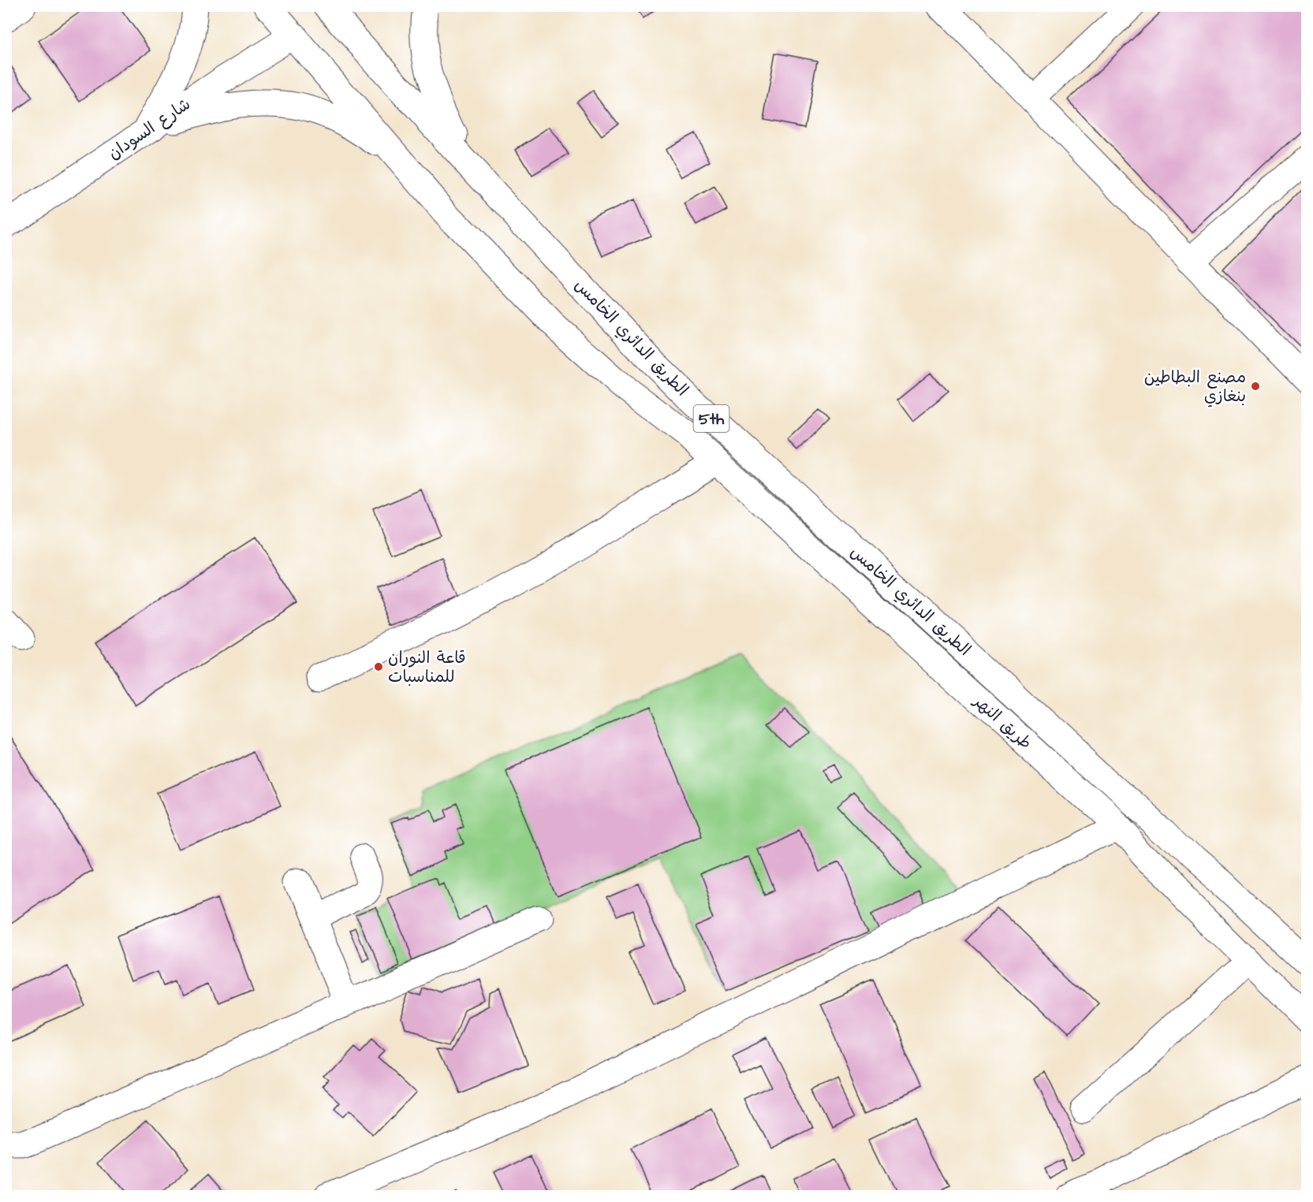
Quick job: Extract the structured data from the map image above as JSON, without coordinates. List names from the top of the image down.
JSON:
{
  "streets": {
    "main road": [
      "شارع السودان",
      "الطريق الدائري الخامس",
      "5th",
      "طريق النهر"
    ]
  },
  "crossings": [
    ["شارع السودان", "الطريق الدائري الخامس"],
    ["الطريق الدائري الخامس", "طريق النهر"]
  ],
  "places": ["مصنع البطاطين بنغازي", "قاعة النوران للمناسبات"]
}
